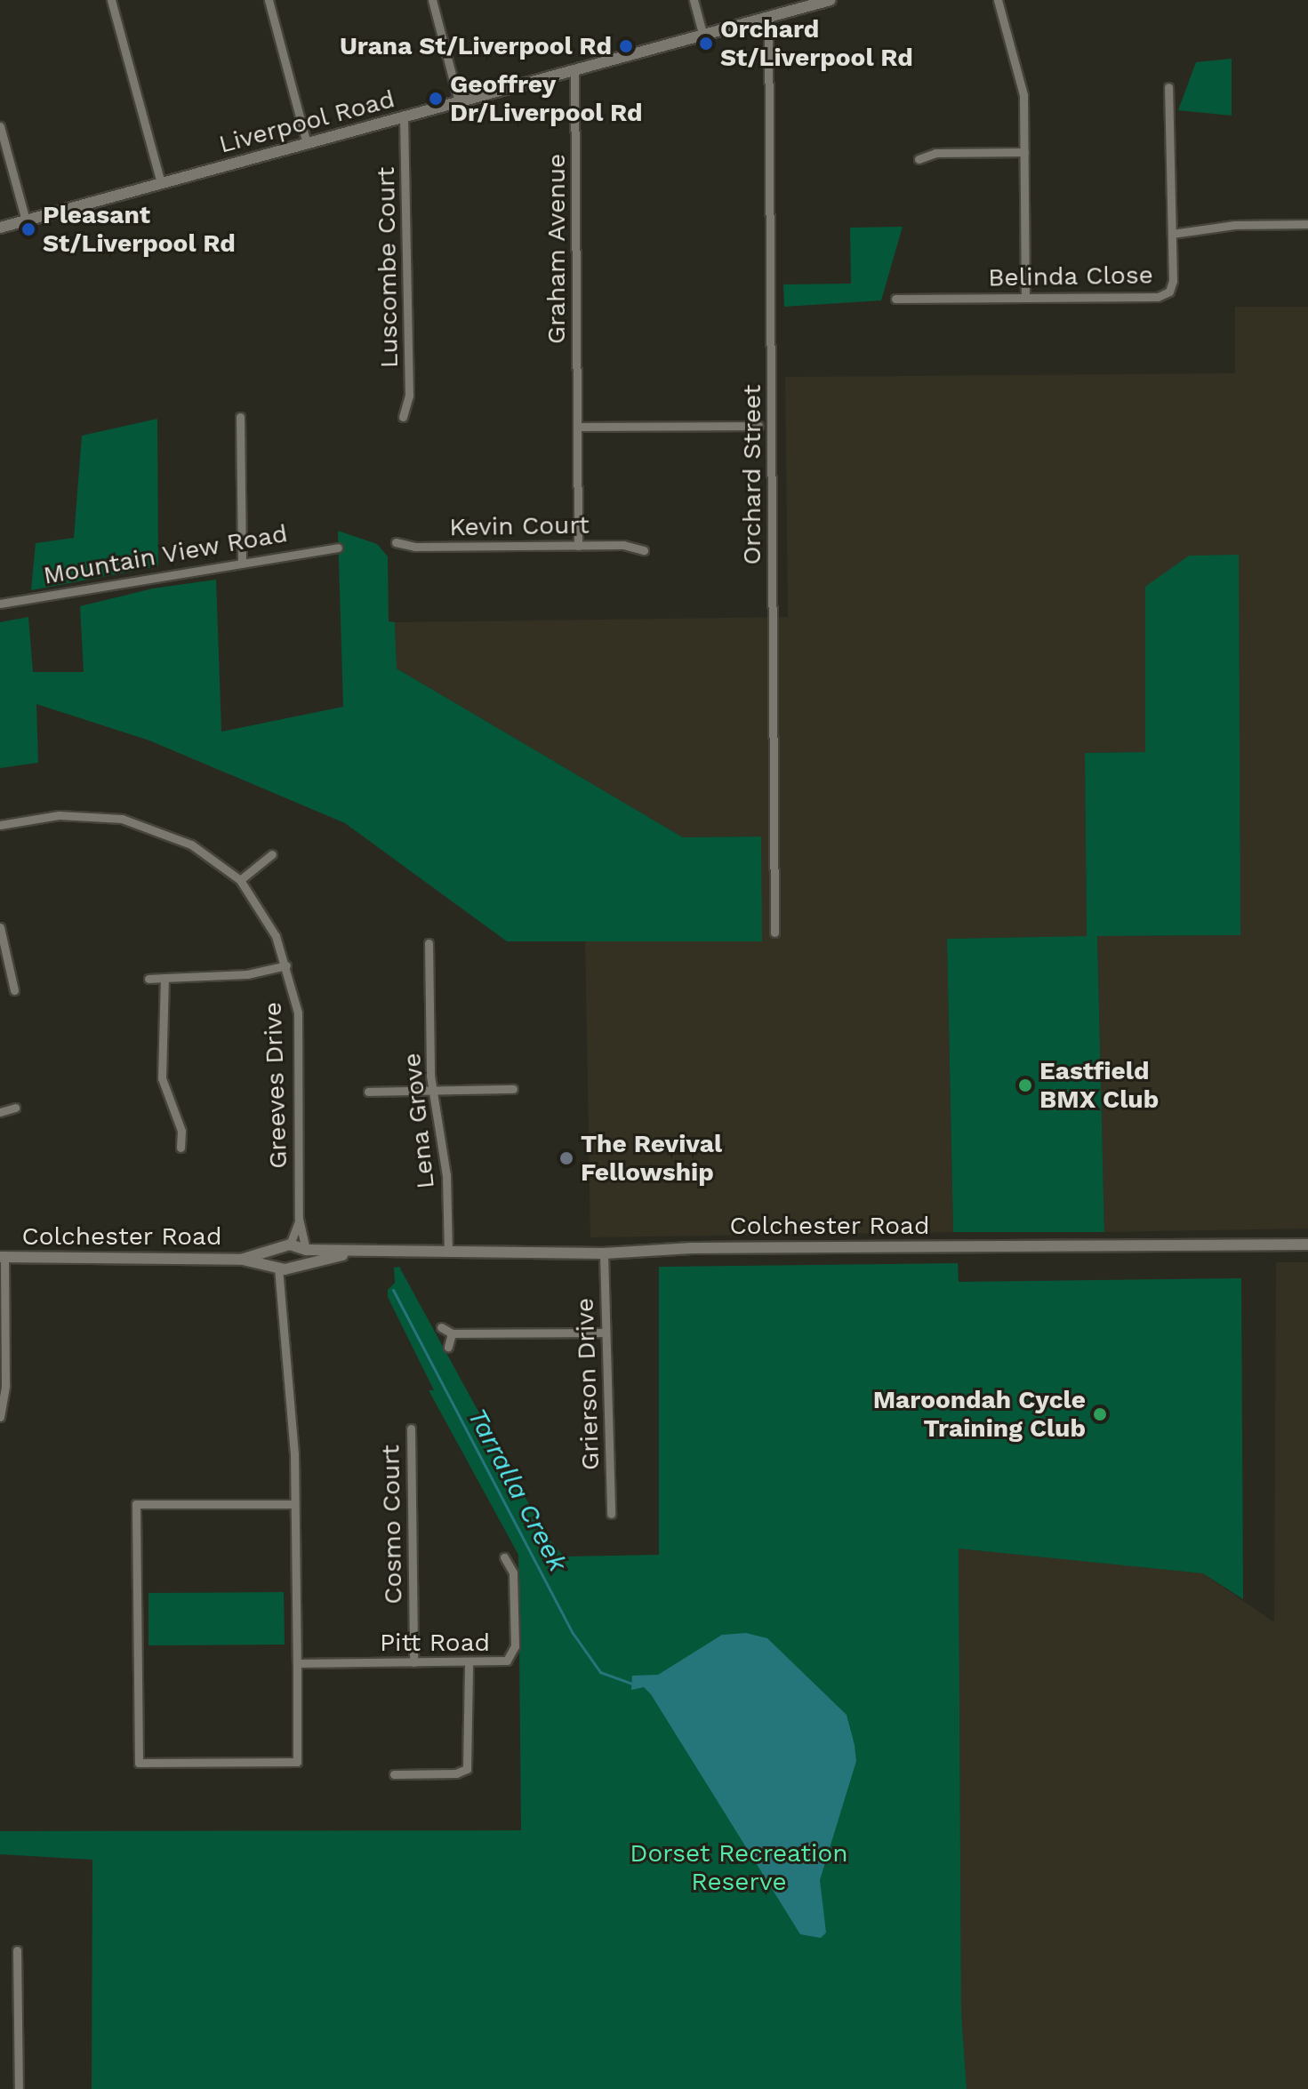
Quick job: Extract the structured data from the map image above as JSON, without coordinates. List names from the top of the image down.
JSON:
{
  "streets": {
    "main road": ["Liverpool Road", "Colchester Road"],
    "street": [
      "Graham Avenue",
      "Luscombe Court",
      "Belinda Close",
      "Orchard Street",
      "Kevin Court",
      "Mountain View Road",
      "Greeves Drive",
      "Lena Grove",
      "Grierson Drive",
      "Cosmo Court",
      "Pitt Road"
    ]
  },
  "crossings": [
    ["Liverpool Road", "Graham Avenue"],
    ["Liverpool Road", "Luscombe Court"],
    ["Liverpool Road", "Orchard Street"],
    ["Graham Avenue", "Kevin Court"],
    ["Greeves Drive", "Colchester Road"],
    ["Lena Grove", "Colchester Road"],
    ["Colchester Road", "Grierson Drive"],
    ["Cosmo Court", "Pitt Road"]
  ],
  "water": ["Tarralla Creek"],
  "parks": ["Dorset Recreation Reserve"],
  "places": [
    "Orchard St/Liverpool Rd",
    "Urana St/Liverpool Rd",
    "Geoffrey Dr/Liverpool Rd",
    "Pleasant St/Liverpool Rd",
    "Eastfield BMX Club",
    "The Revival Fellowship",
    "Maroondah Cycle Training Club"
  ]
}
